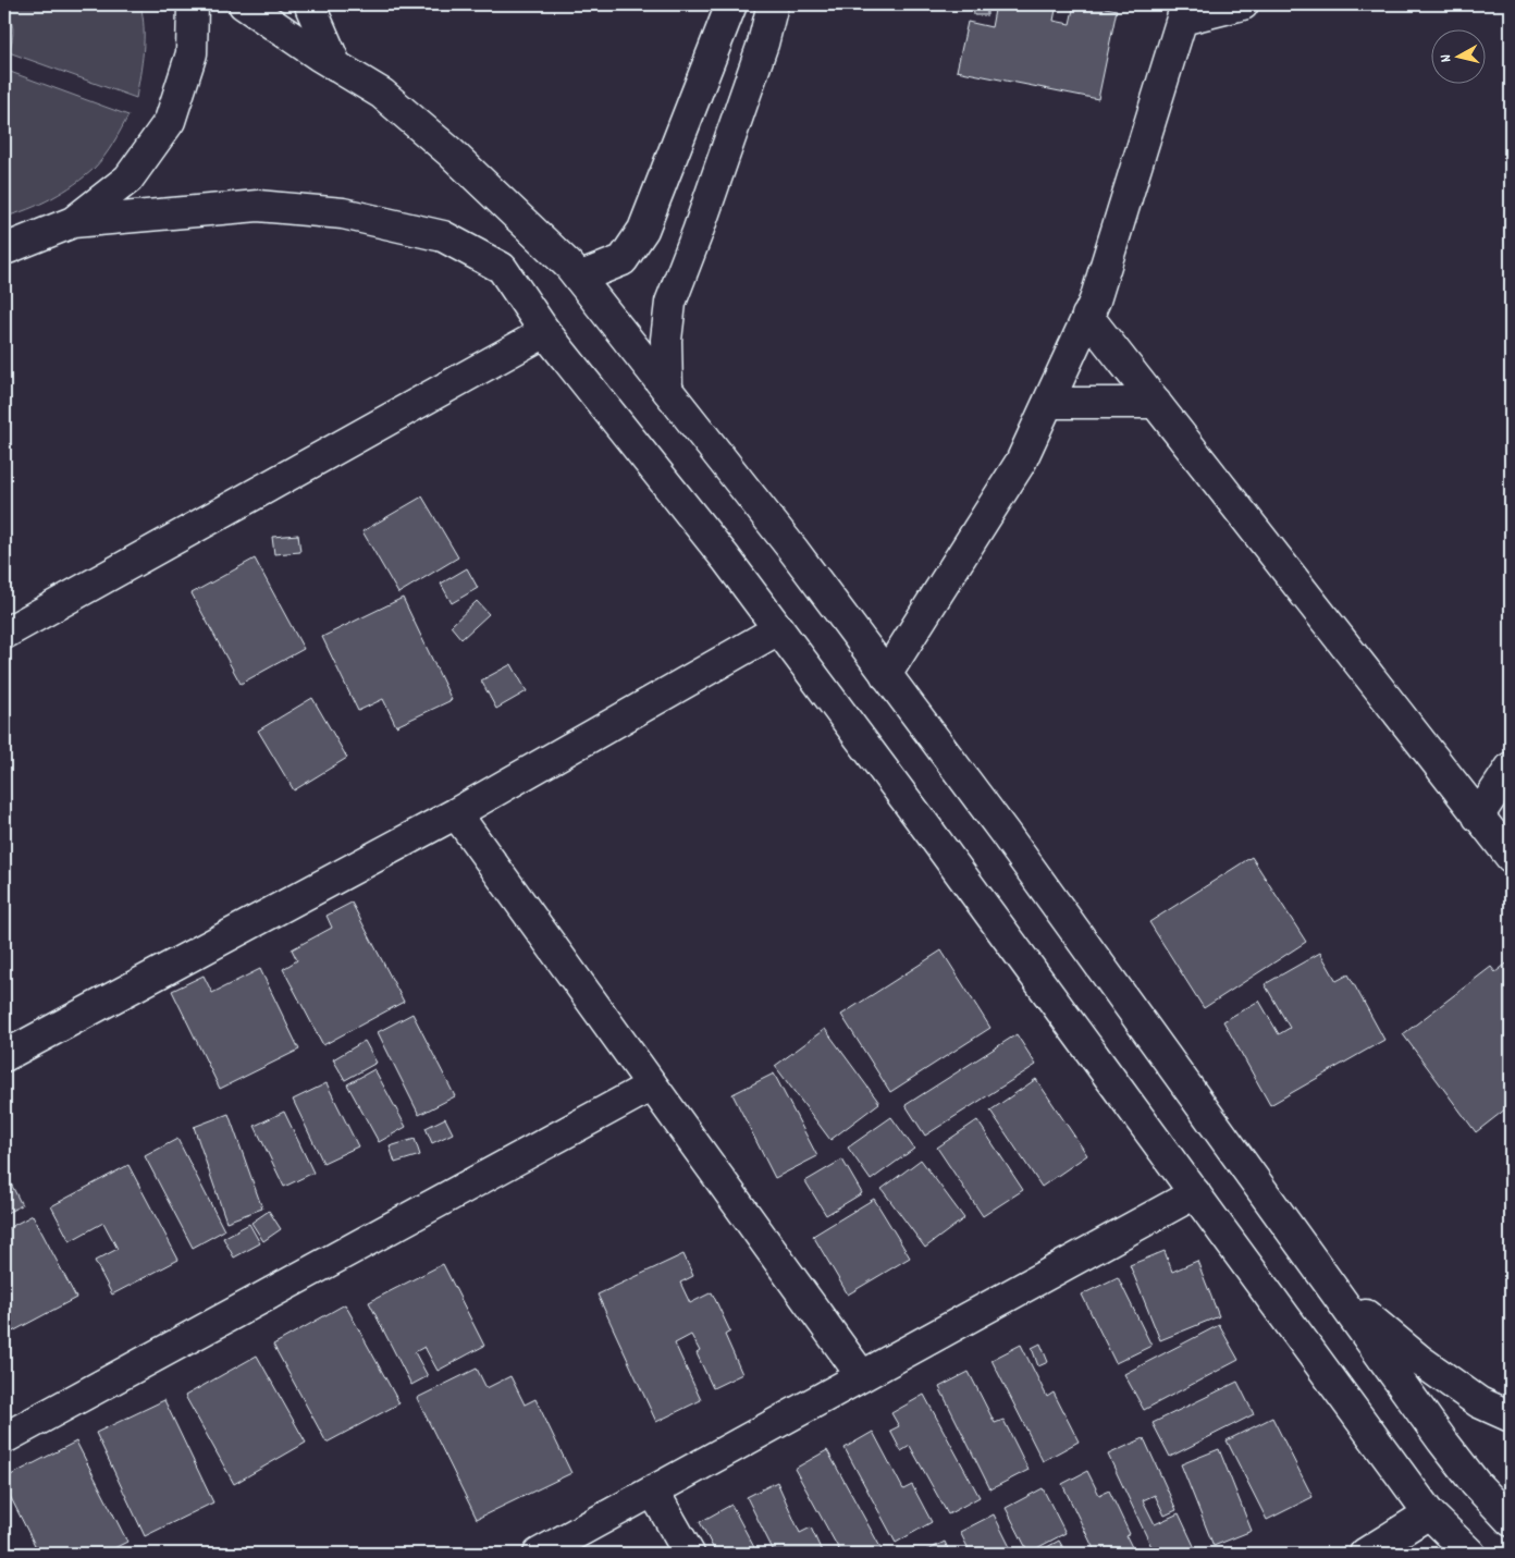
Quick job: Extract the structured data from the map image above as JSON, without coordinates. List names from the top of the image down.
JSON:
{
  "north": "left"
}
